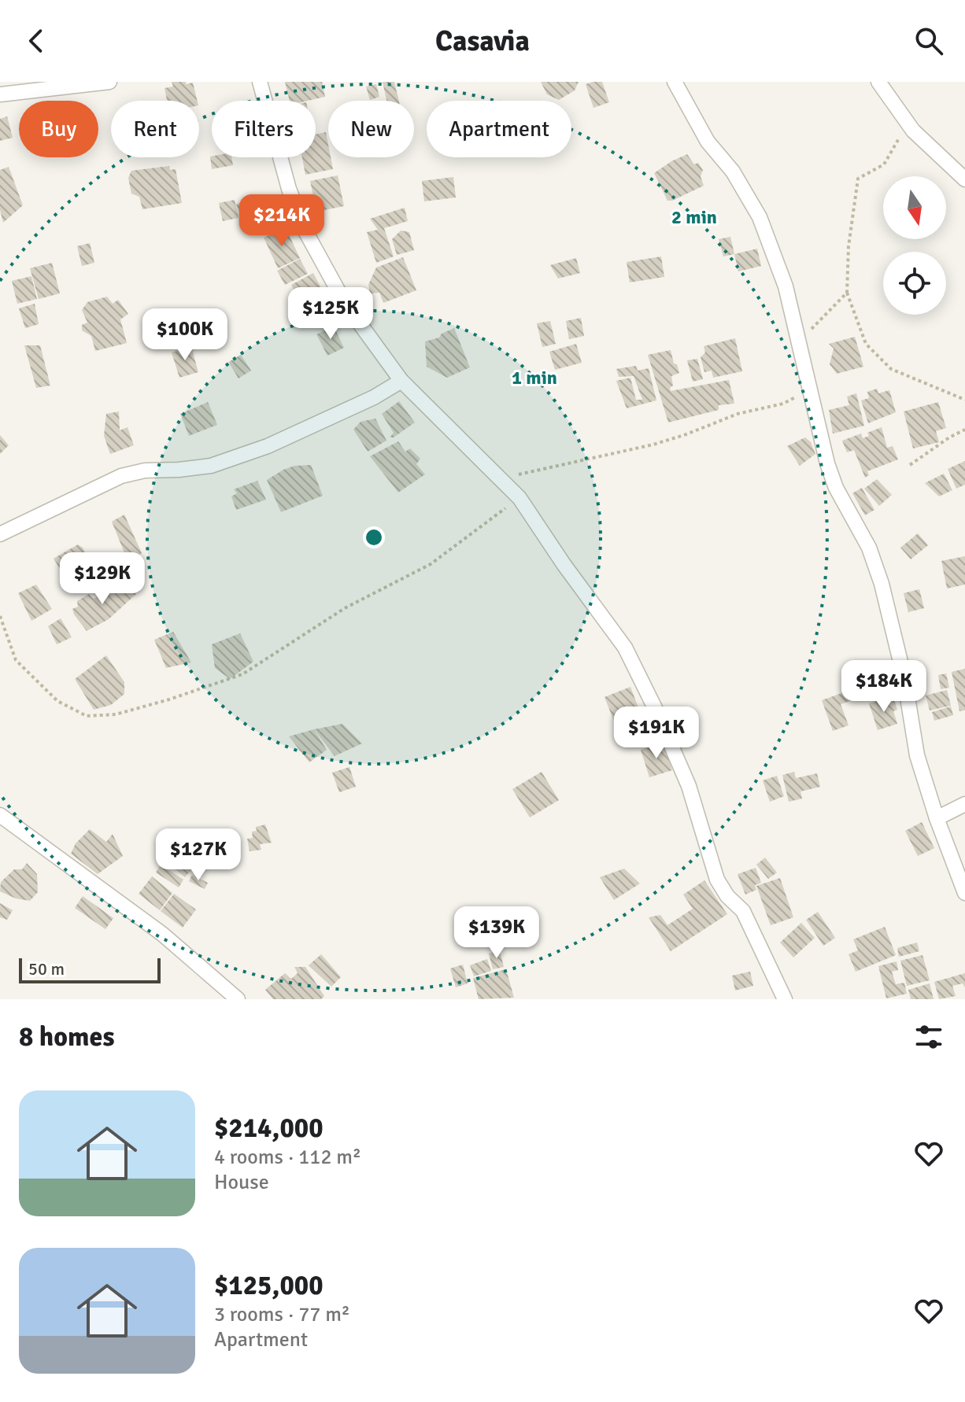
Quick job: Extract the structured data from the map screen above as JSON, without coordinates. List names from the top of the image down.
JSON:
{
  "scale_bar": "50 m",
  "north": "bottom",
  "page": {
    "header": "Casavia",
    "chip": [
      "Buy",
      "Rent",
      "Filters",
      "New",
      "Apartment"
    ],
    "price": [
      "$214K",
      "$125K",
      "$100K",
      "$129K",
      "$184K",
      "$191K",
      "$127K",
      "$139K"
    ],
    "scale": "50 m",
    "heading": "8 homes",
    "list": [
      {
        "name": "$214,000",
        "note": "4 rooms · 112 m² · House"
      },
      {
        "name": "$125,000",
        "note": "3 rooms · 77 m² · Apartment"
      }
    ]
  },
  "rings": ["2 min", "1 min"]
}
